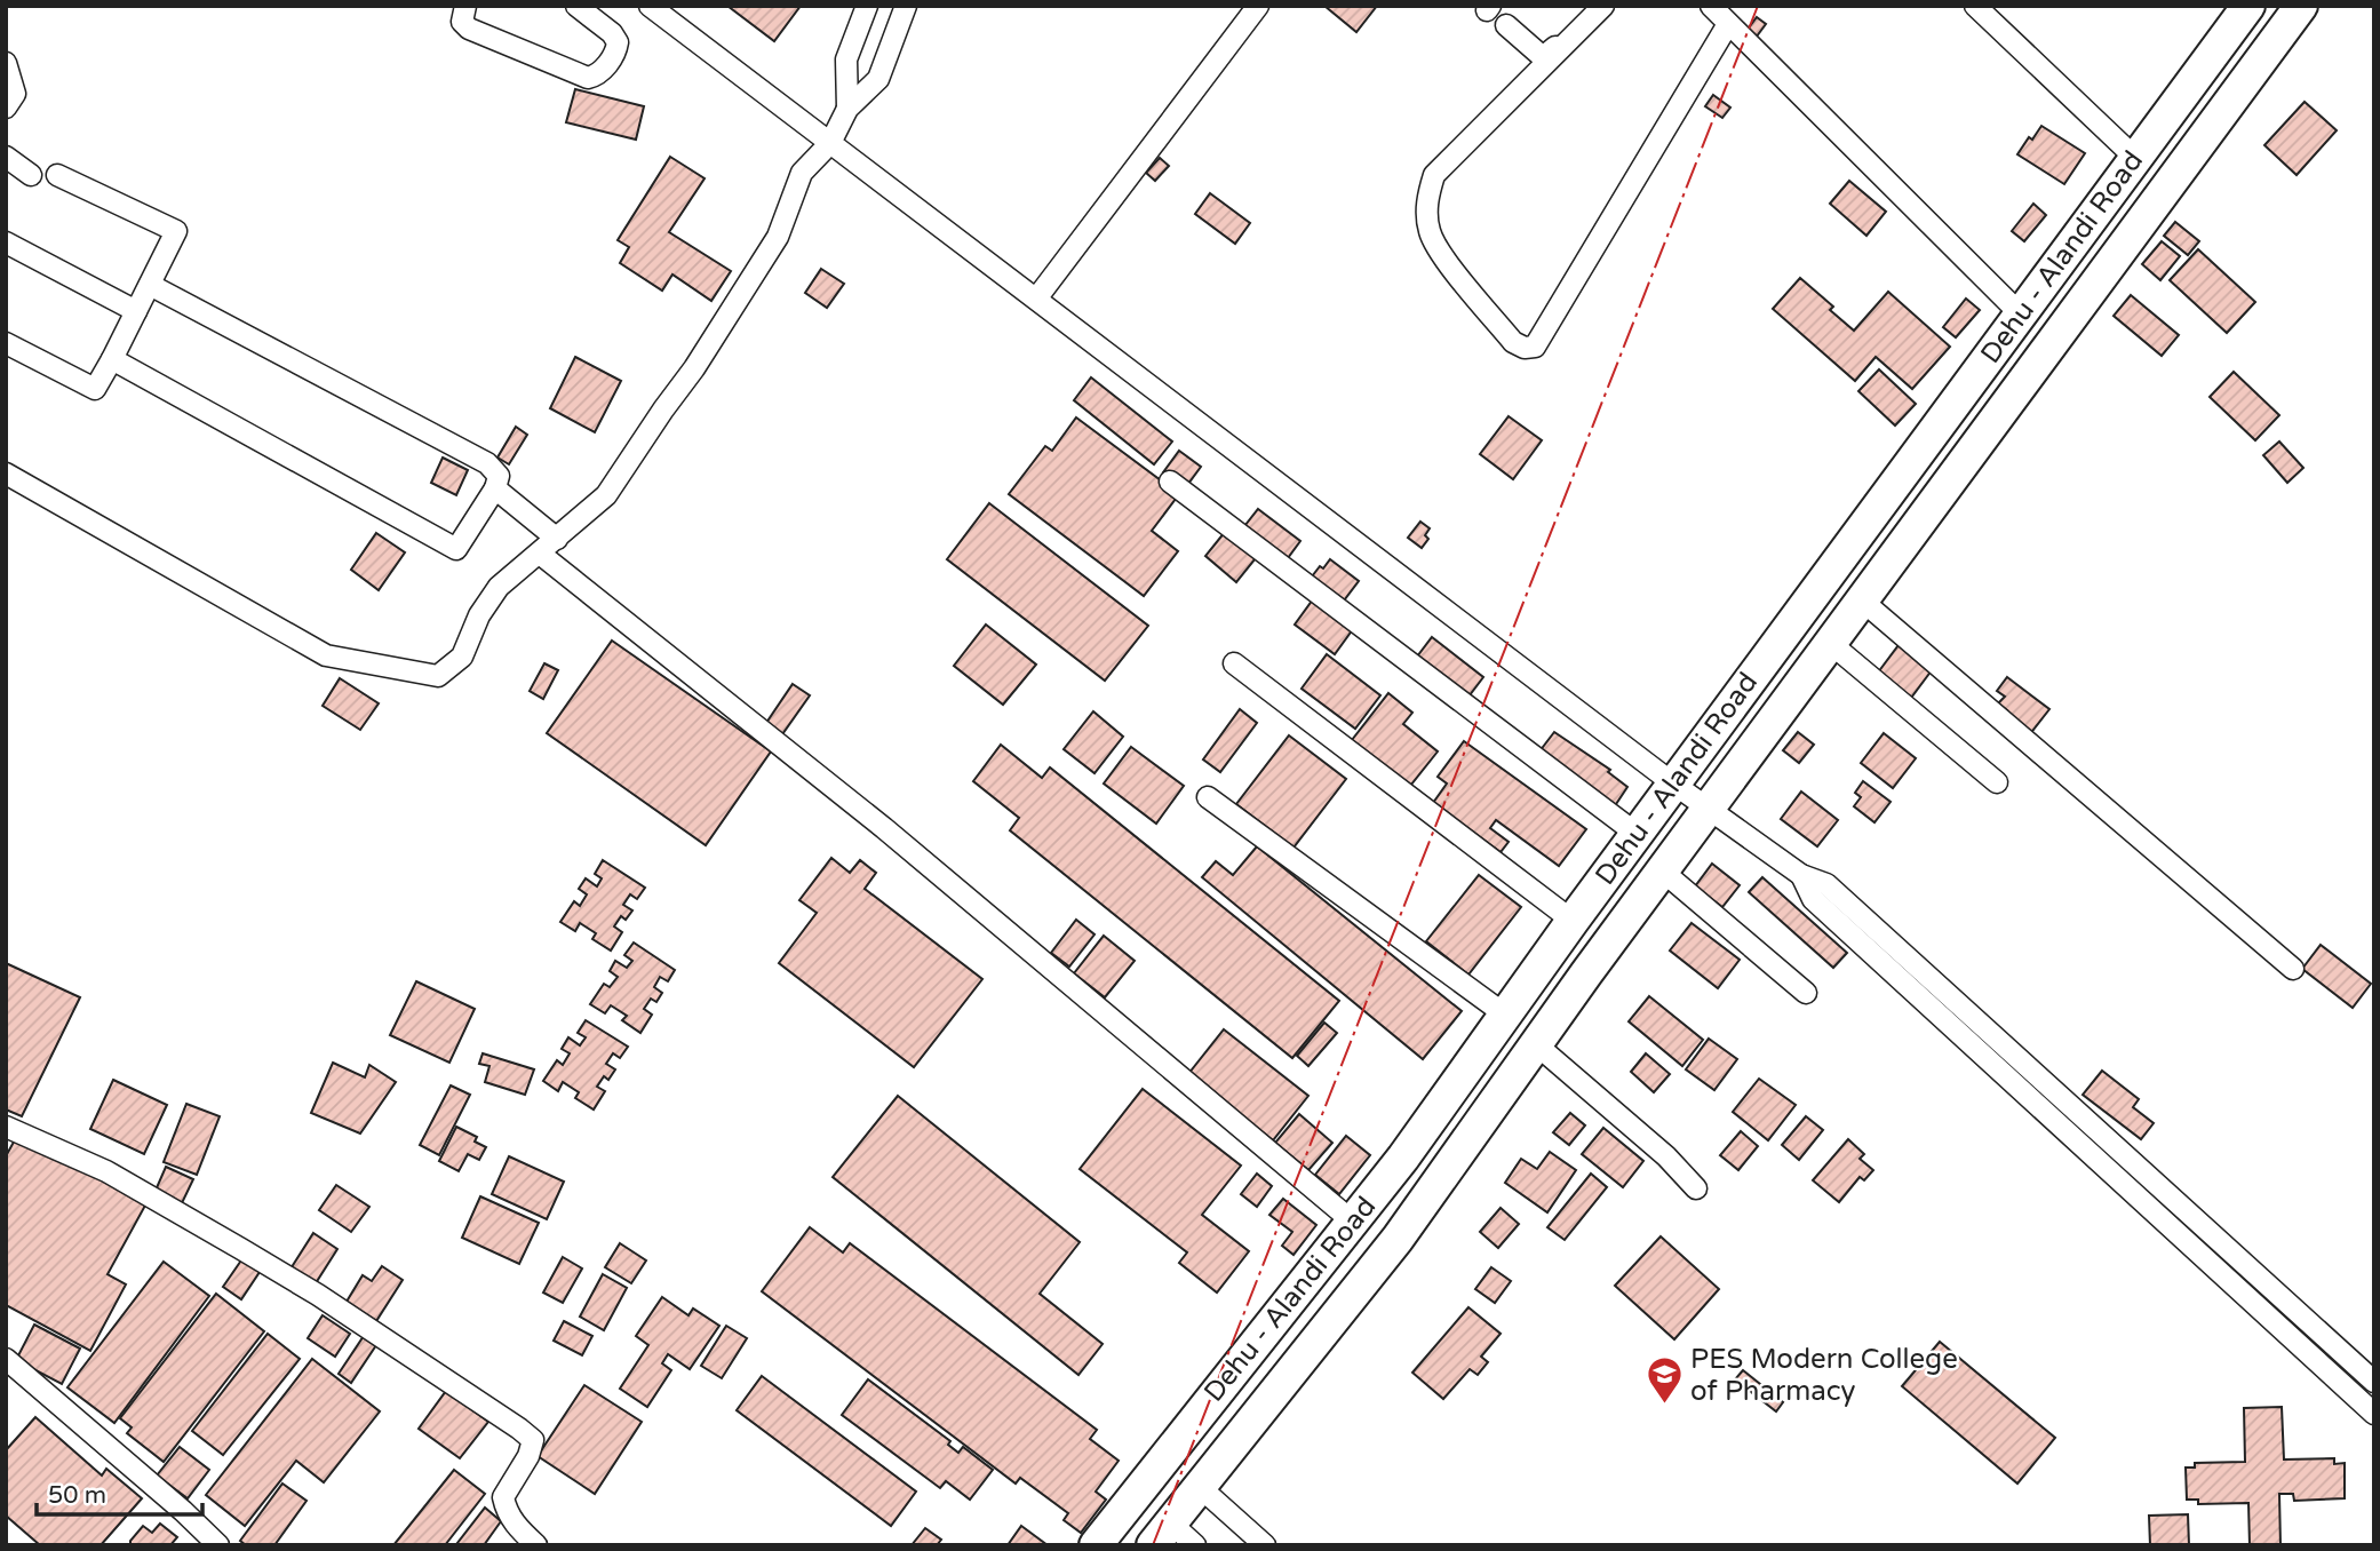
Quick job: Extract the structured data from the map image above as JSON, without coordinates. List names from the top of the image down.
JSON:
{
  "streets": {
    "main road": ["Dehu - Alandi Road"]
  },
  "places": {
    "school or university": ["PES Modern College of Pharmacy"]
  },
  "scale_bar": "50 m"
}
